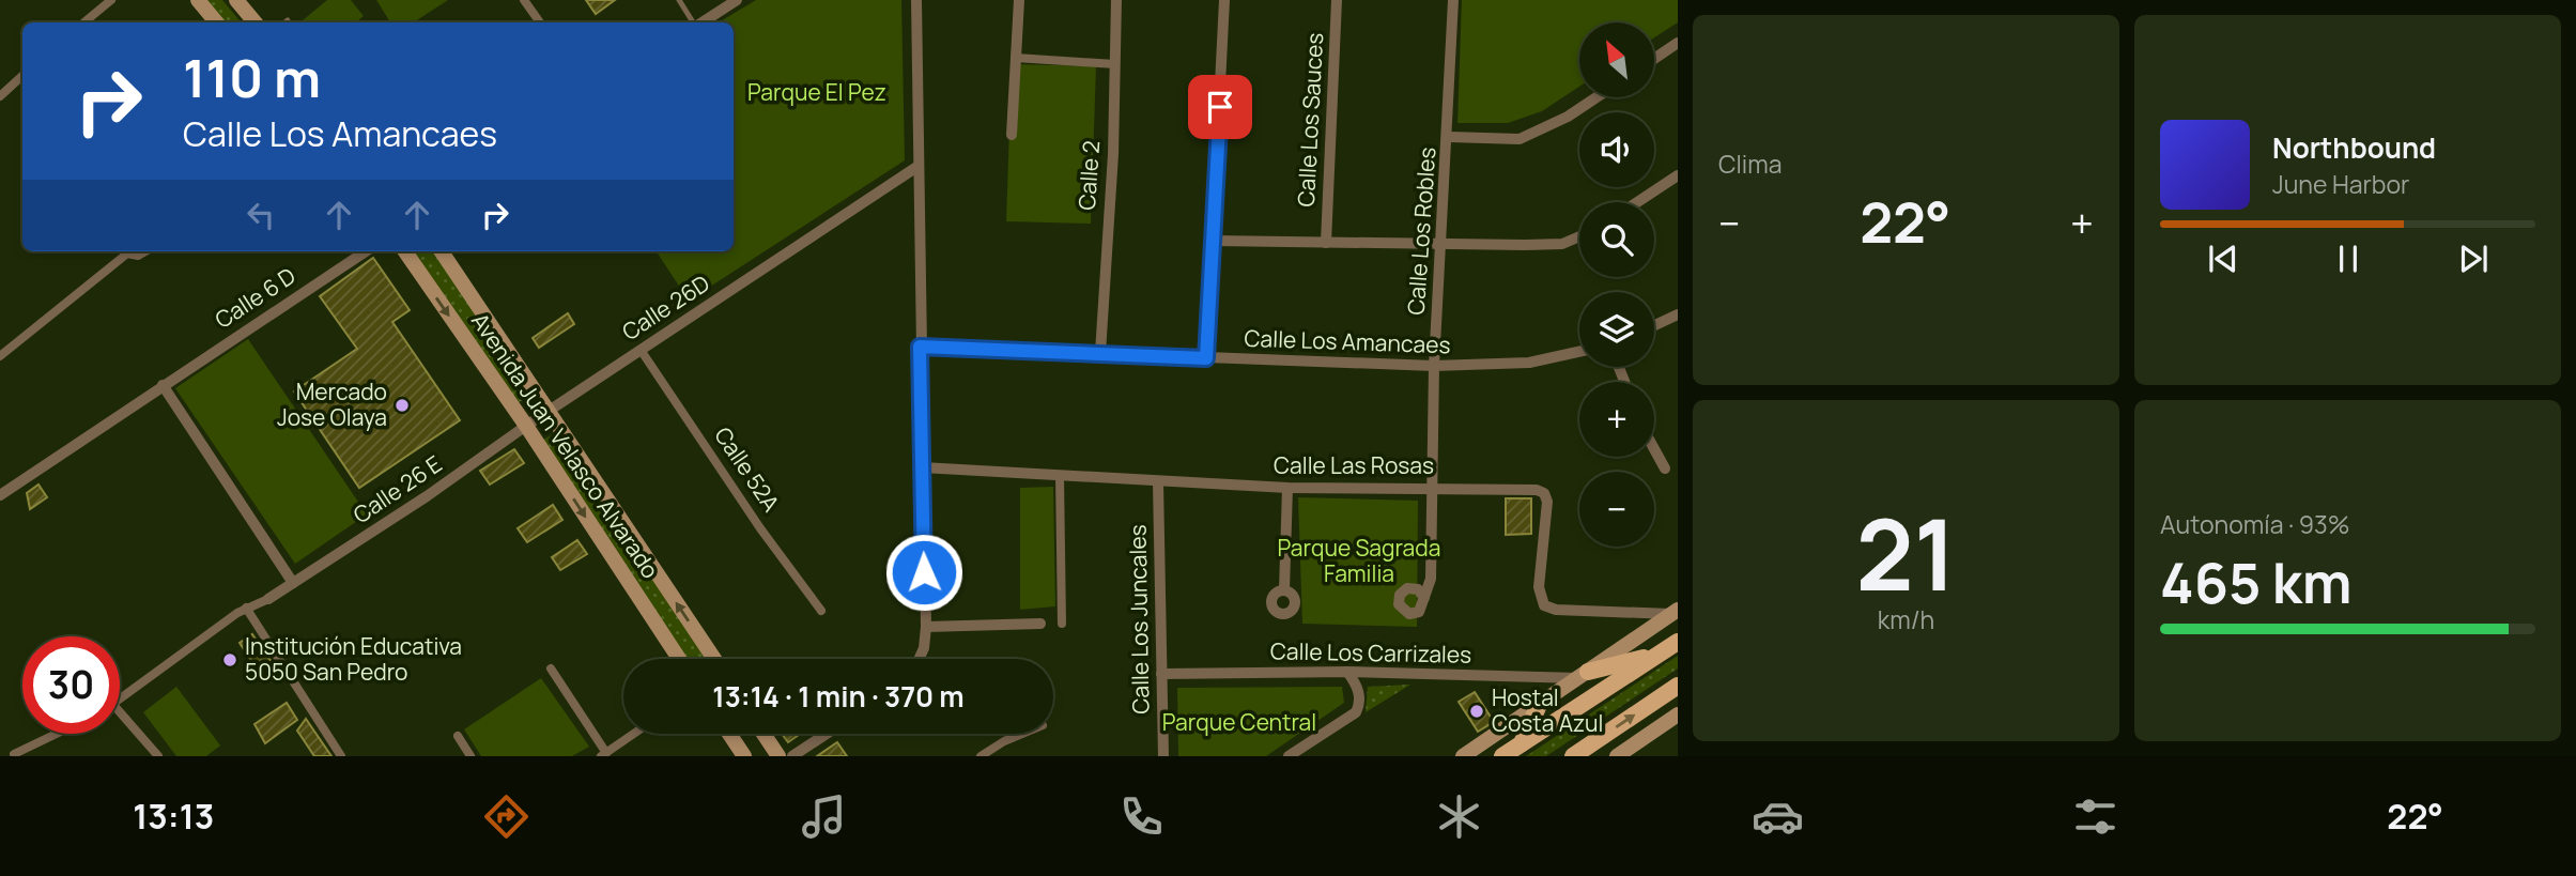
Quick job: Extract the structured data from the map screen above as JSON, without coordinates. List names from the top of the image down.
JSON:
{
  "streets": {
    "main road": ["Avenida Juan Velasco Alvarado"],
    "street": [
      "Calle Los Sauces",
      "Calle 2",
      "Calle Los Robles",
      "Calle 6 D",
      "Calle 26D",
      "Calle Los Amancaes",
      "Calle Las Rosas",
      "Calle 52A",
      "Calle 26 E",
      "Calle Los Juncales",
      "Calle Los Carrizales"
    ]
  },
  "crossings": [
    ["Calle 2", "Calle Los Amancaes"],
    ["Calle Los Robles", "Calle Los Amancaes"],
    ["Calle Los Robles", "Calle Las Rosas"],
    ["Calle 26D", "Avenida Juan Velasco Alvarado"],
    ["Calle 26D", "Calle 52A"],
    ["Calle 26D", "Calle 26 E"],
    ["Avenida Juan Velasco Alvarado", "Calle 26 E"],
    ["Calle Las Rosas", "Calle Los Juncales"],
    ["Calle Los Juncales", "Calle Los Carrizales"]
  ],
  "parks": ["Parque El Pez", "Parque Sagrada Familia", "Parque Central"],
  "places": ["Mercado Jose Olaya", "Institución Educativa 5050 San Pedro", "Hostal Costa Azul"],
  "north": "top left",
  "page": {
    "tile": [
      "Clima",
      ["21", "km/h"],
      ["Autonomía · 93%", "465 km"]
    ],
    "map_buttons": ["+", "−"],
    "turn": ["110 m", "Calle Los Amancaes"],
    "song": ["Northbound", "June Harbor"],
    "heat": ["−", "22°", "+"],
    "limit": "30",
    "trip": "13:14 · 1 min · 370 m",
    "tabs": ["13:13", "22°"]
  }
}
